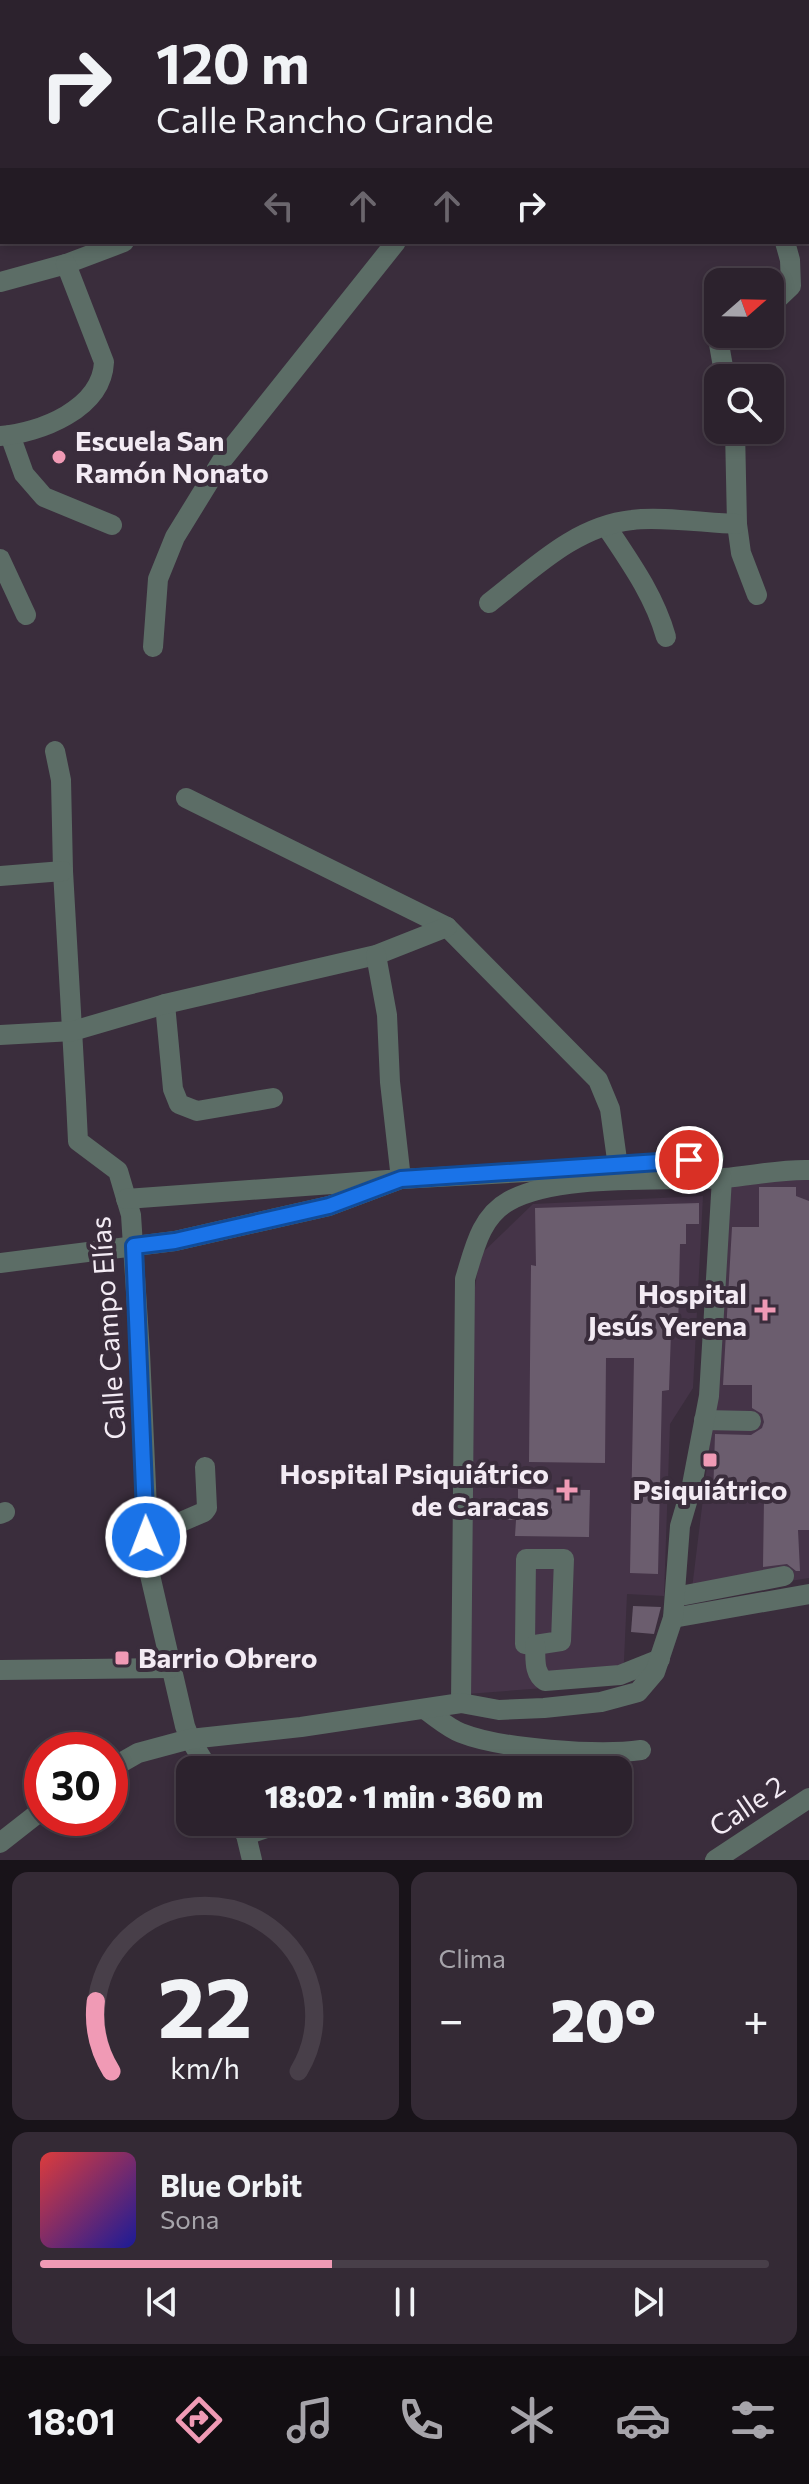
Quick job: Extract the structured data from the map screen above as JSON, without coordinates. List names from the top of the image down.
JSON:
{
  "streets": {
    "street": ["Calle Campo Elías", "Calle 2"]
  },
  "places": {
    "other": ["Escuela San Ramón Nonato"],
    "health": ["Hospital Jesús Yerena", "Hospital Psiquiátrico de Caracas"],
    "transit": ["Psiquiátrico", "Barrio Obrero"]
  },
  "north": "right",
  "page": {
    "turn": ["120 m", "Calle Rancho Grande"],
    "limit": "30",
    "trip": "18:02 · 1 min · 360 m",
    "tile": "Clima",
    "heat": ["−", "20°", "+"],
    "song": ["Blue Orbit", "Sona"],
    "tabs": "18:01",
    "gauge": ["22", "km/h"]
  }
}
